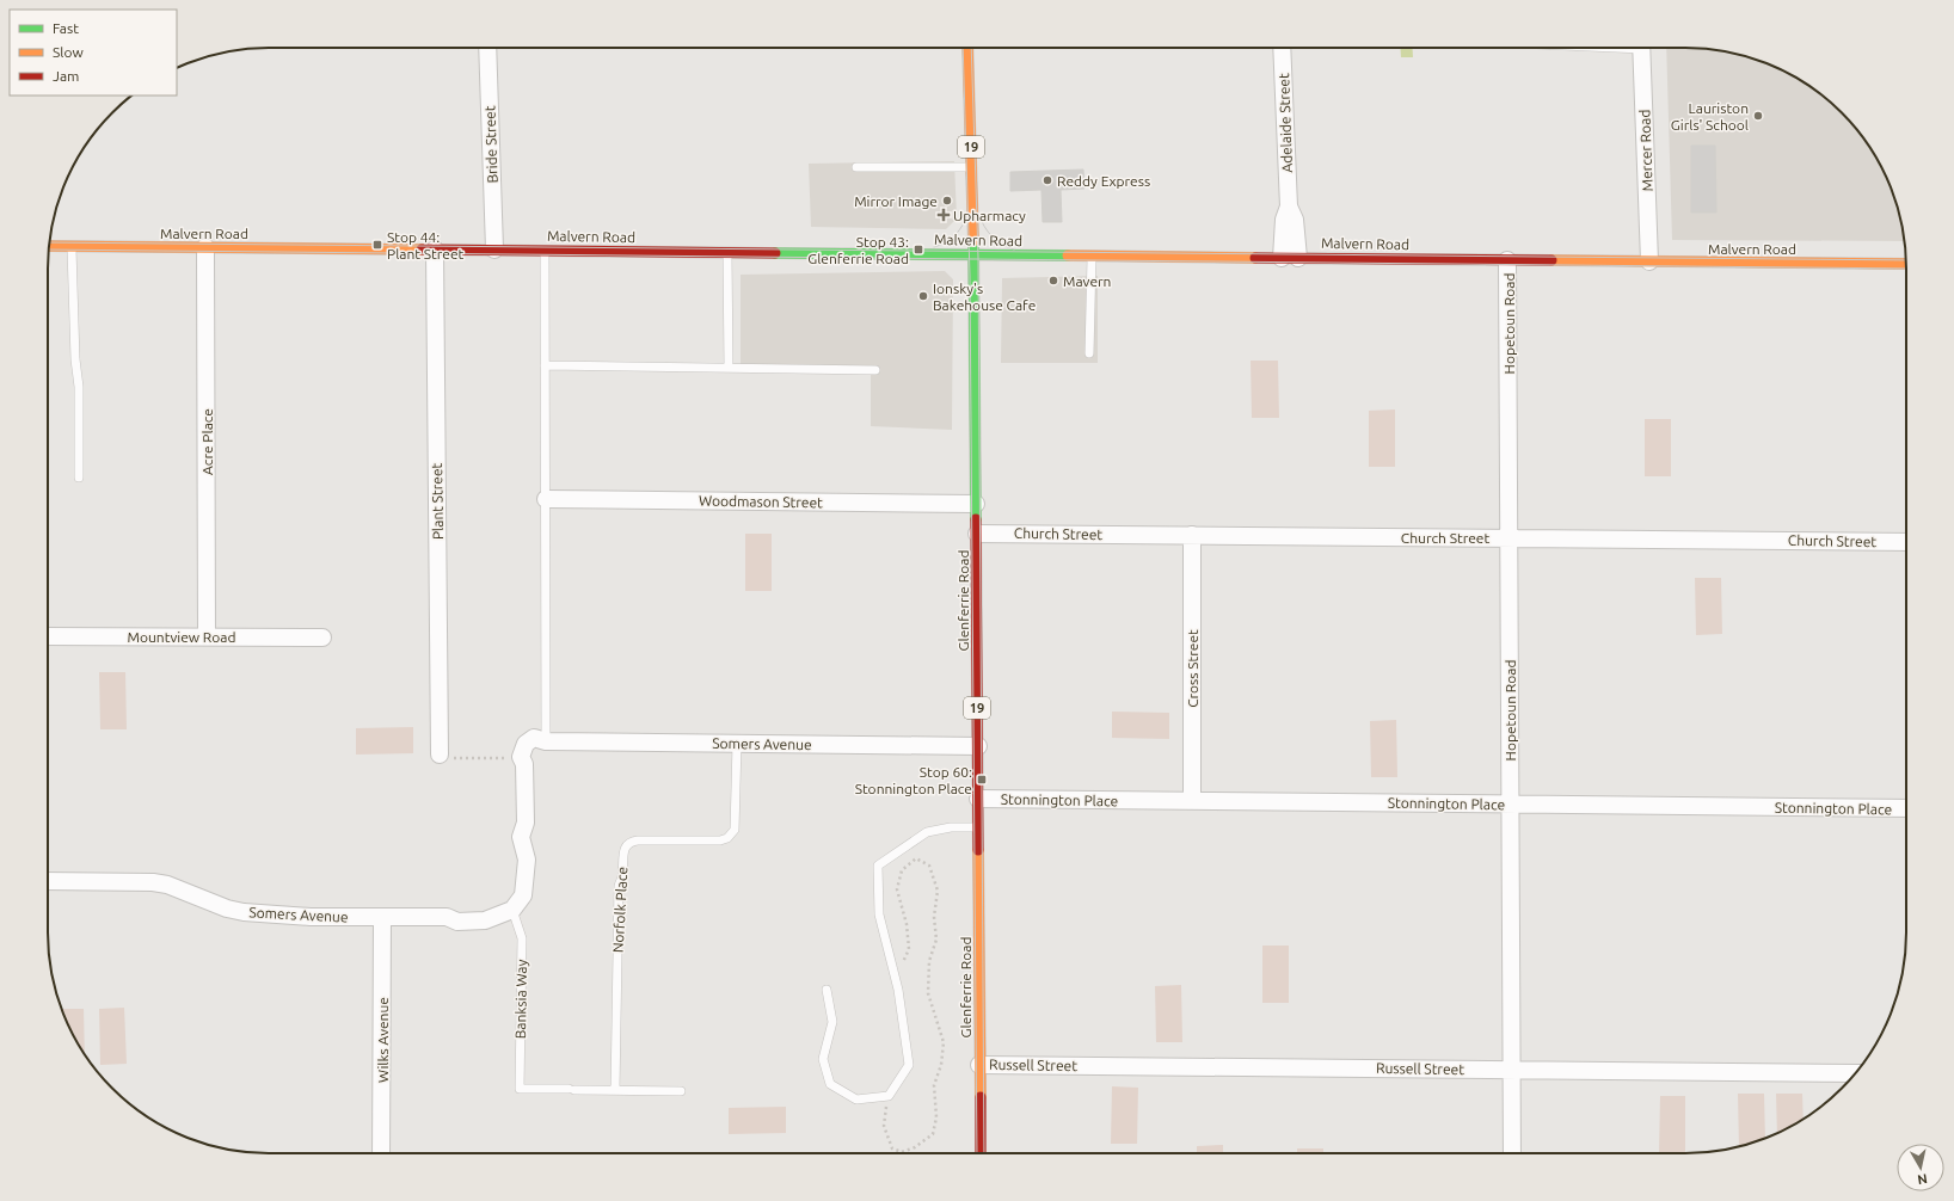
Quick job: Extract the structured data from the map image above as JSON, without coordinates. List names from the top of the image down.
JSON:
{
  "streets": {
    "main road": ["19", "Malvern Road", "Glenferrie Road"],
    "street": [
      "Adelaide Street",
      "Bride Street",
      "Mercer Road",
      "Hopetoun Road",
      "Acre Place",
      "Plant Street",
      "Woodmason Street",
      "Church Street",
      "Mountview Road",
      "Cross Street",
      "Somers Avenue",
      "Stonnington Place",
      "Wilks Avenue",
      "Russell Street"
    ],
    "lane": ["Norfolk Place", "Banksia Way"]
  },
  "crossings": [
    ["Adelaide Street", "Malvern Road"],
    ["Bride Street", "Malvern Road"],
    ["Mercer Road", "Malvern Road"],
    ["Malvern Road", "Hopetoun Road"],
    ["Malvern Road", "Acre Place"],
    ["Malvern Road", "Plant Street"],
    ["Malvern Road", "Glenferrie Road"],
    ["Hopetoun Road", "Church Street"],
    ["Hopetoun Road", "Stonnington Place"],
    ["Hopetoun Road", "Russell Street"],
    ["Acre Place", "Mountview Road"],
    ["Woodmason Street", "Glenferrie Road"],
    ["Church Street", "Glenferrie Road"],
    ["Church Street", "Cross Street"],
    ["Glenferrie Road", "Somers Avenue"],
    ["Glenferrie Road", "Stonnington Place"],
    ["Glenferrie Road", "Russell Street"],
    ["Cross Street", "Stonnington Place"],
    ["Somers Avenue", "Norfolk Place"],
    ["Somers Avenue", "Banksia Way"],
    ["Somers Avenue", "Wilks Avenue"],
    ["Norfolk Place", "Banksia Way"]
  ],
  "places": {
    "other": [
      "Lauriston Girls' School",
      "Reddy Express",
      "Mirror Image",
      "Mavern",
      "Ionsky's Bakehouse Cafe"
    ],
    "health": ["Upharmacy"],
    "transit": ["Stop 44: Plant Street", "Stop 43: Glenferrie Road", "Stop 60: Stonnington Place"]
  },
  "legend": ["Fast", "Slow", "Jam"],
  "north": "bottom"
}
